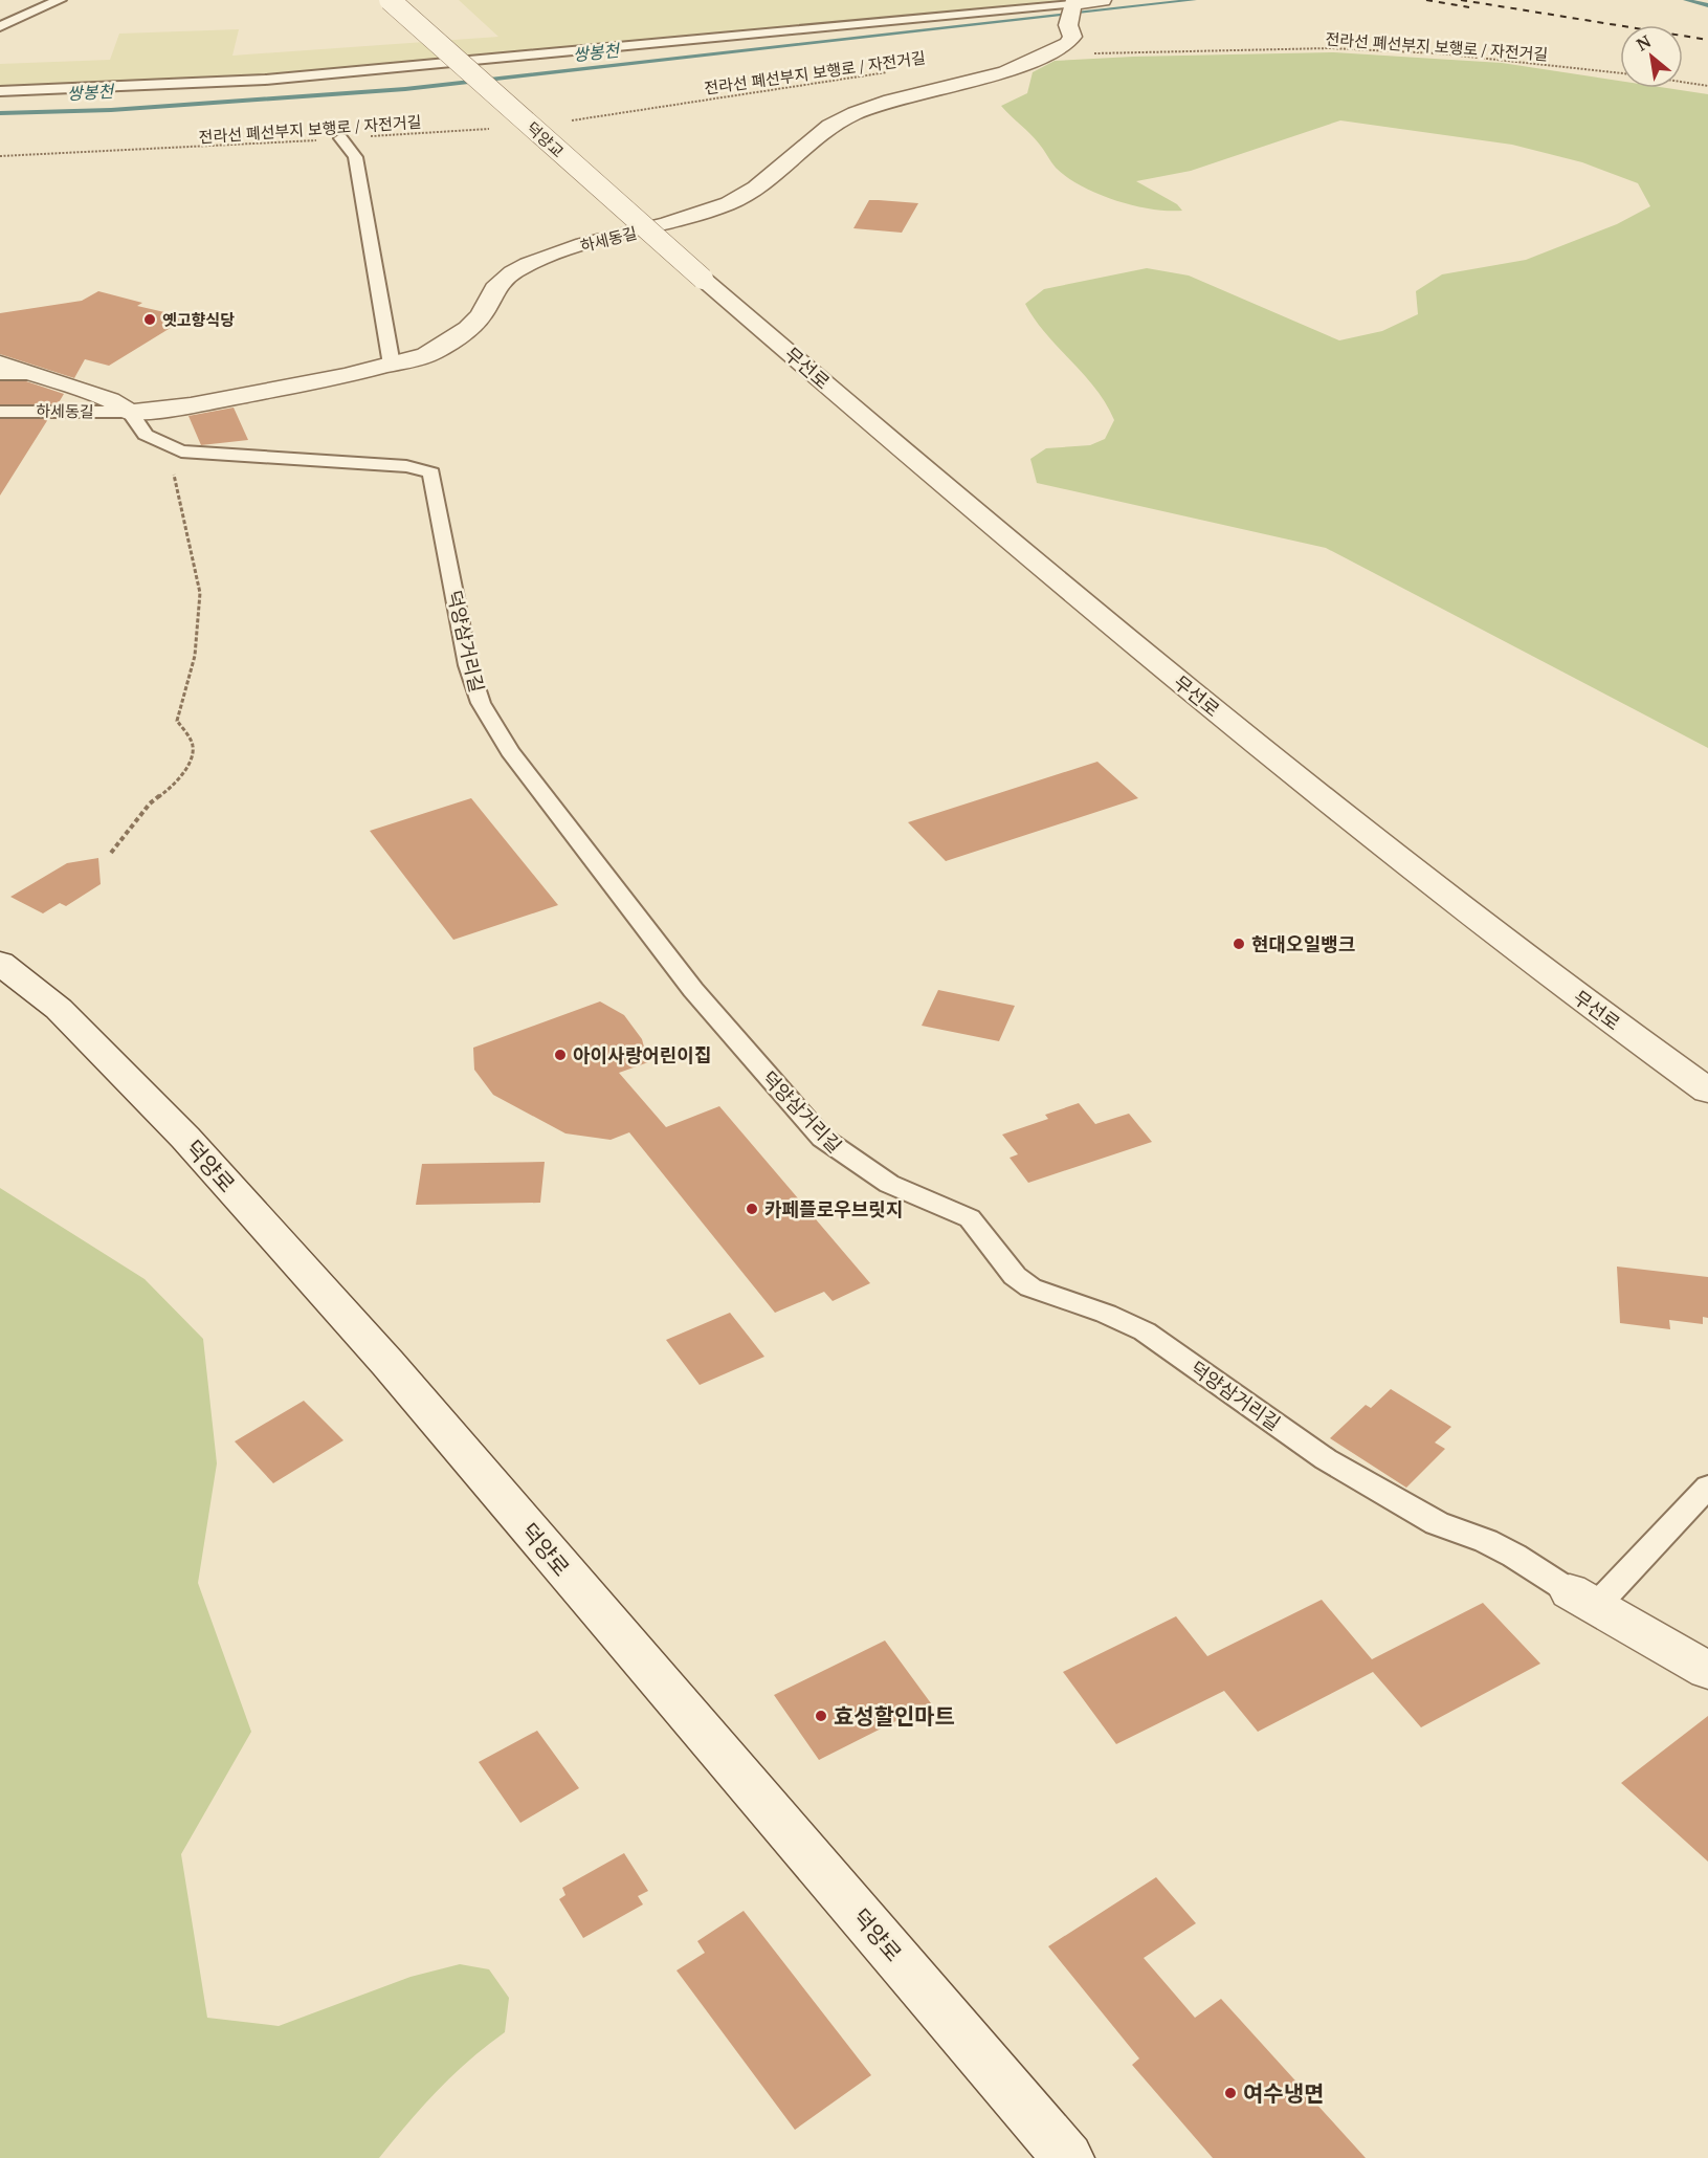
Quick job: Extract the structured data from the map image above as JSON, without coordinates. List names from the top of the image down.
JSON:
{
  "streets": {
    "street": [
      "덕양교",
      "하세동길",
      "무선로",
      "덕양삼거리길",
      "덕양로"
    ],
    "path": ["전라선 폐선부지 보행로 / 자전거길"]
  },
  "crossings": [
    ["전라선 폐선부지 보행로 / 자전거길", "하세동길"],
    ["덕양교", "무선로"],
    ["하세동길", "덕양삼거리길"]
  ],
  "water": ["쌍봉천"],
  "places": [
    "옛고향식당",
    "현대오일뱅크",
    "아이사랑어린이집",
    "카페플로우브릿지",
    "효성할인마트",
    "여수냉면"
  ],
  "north": "top left"
}
